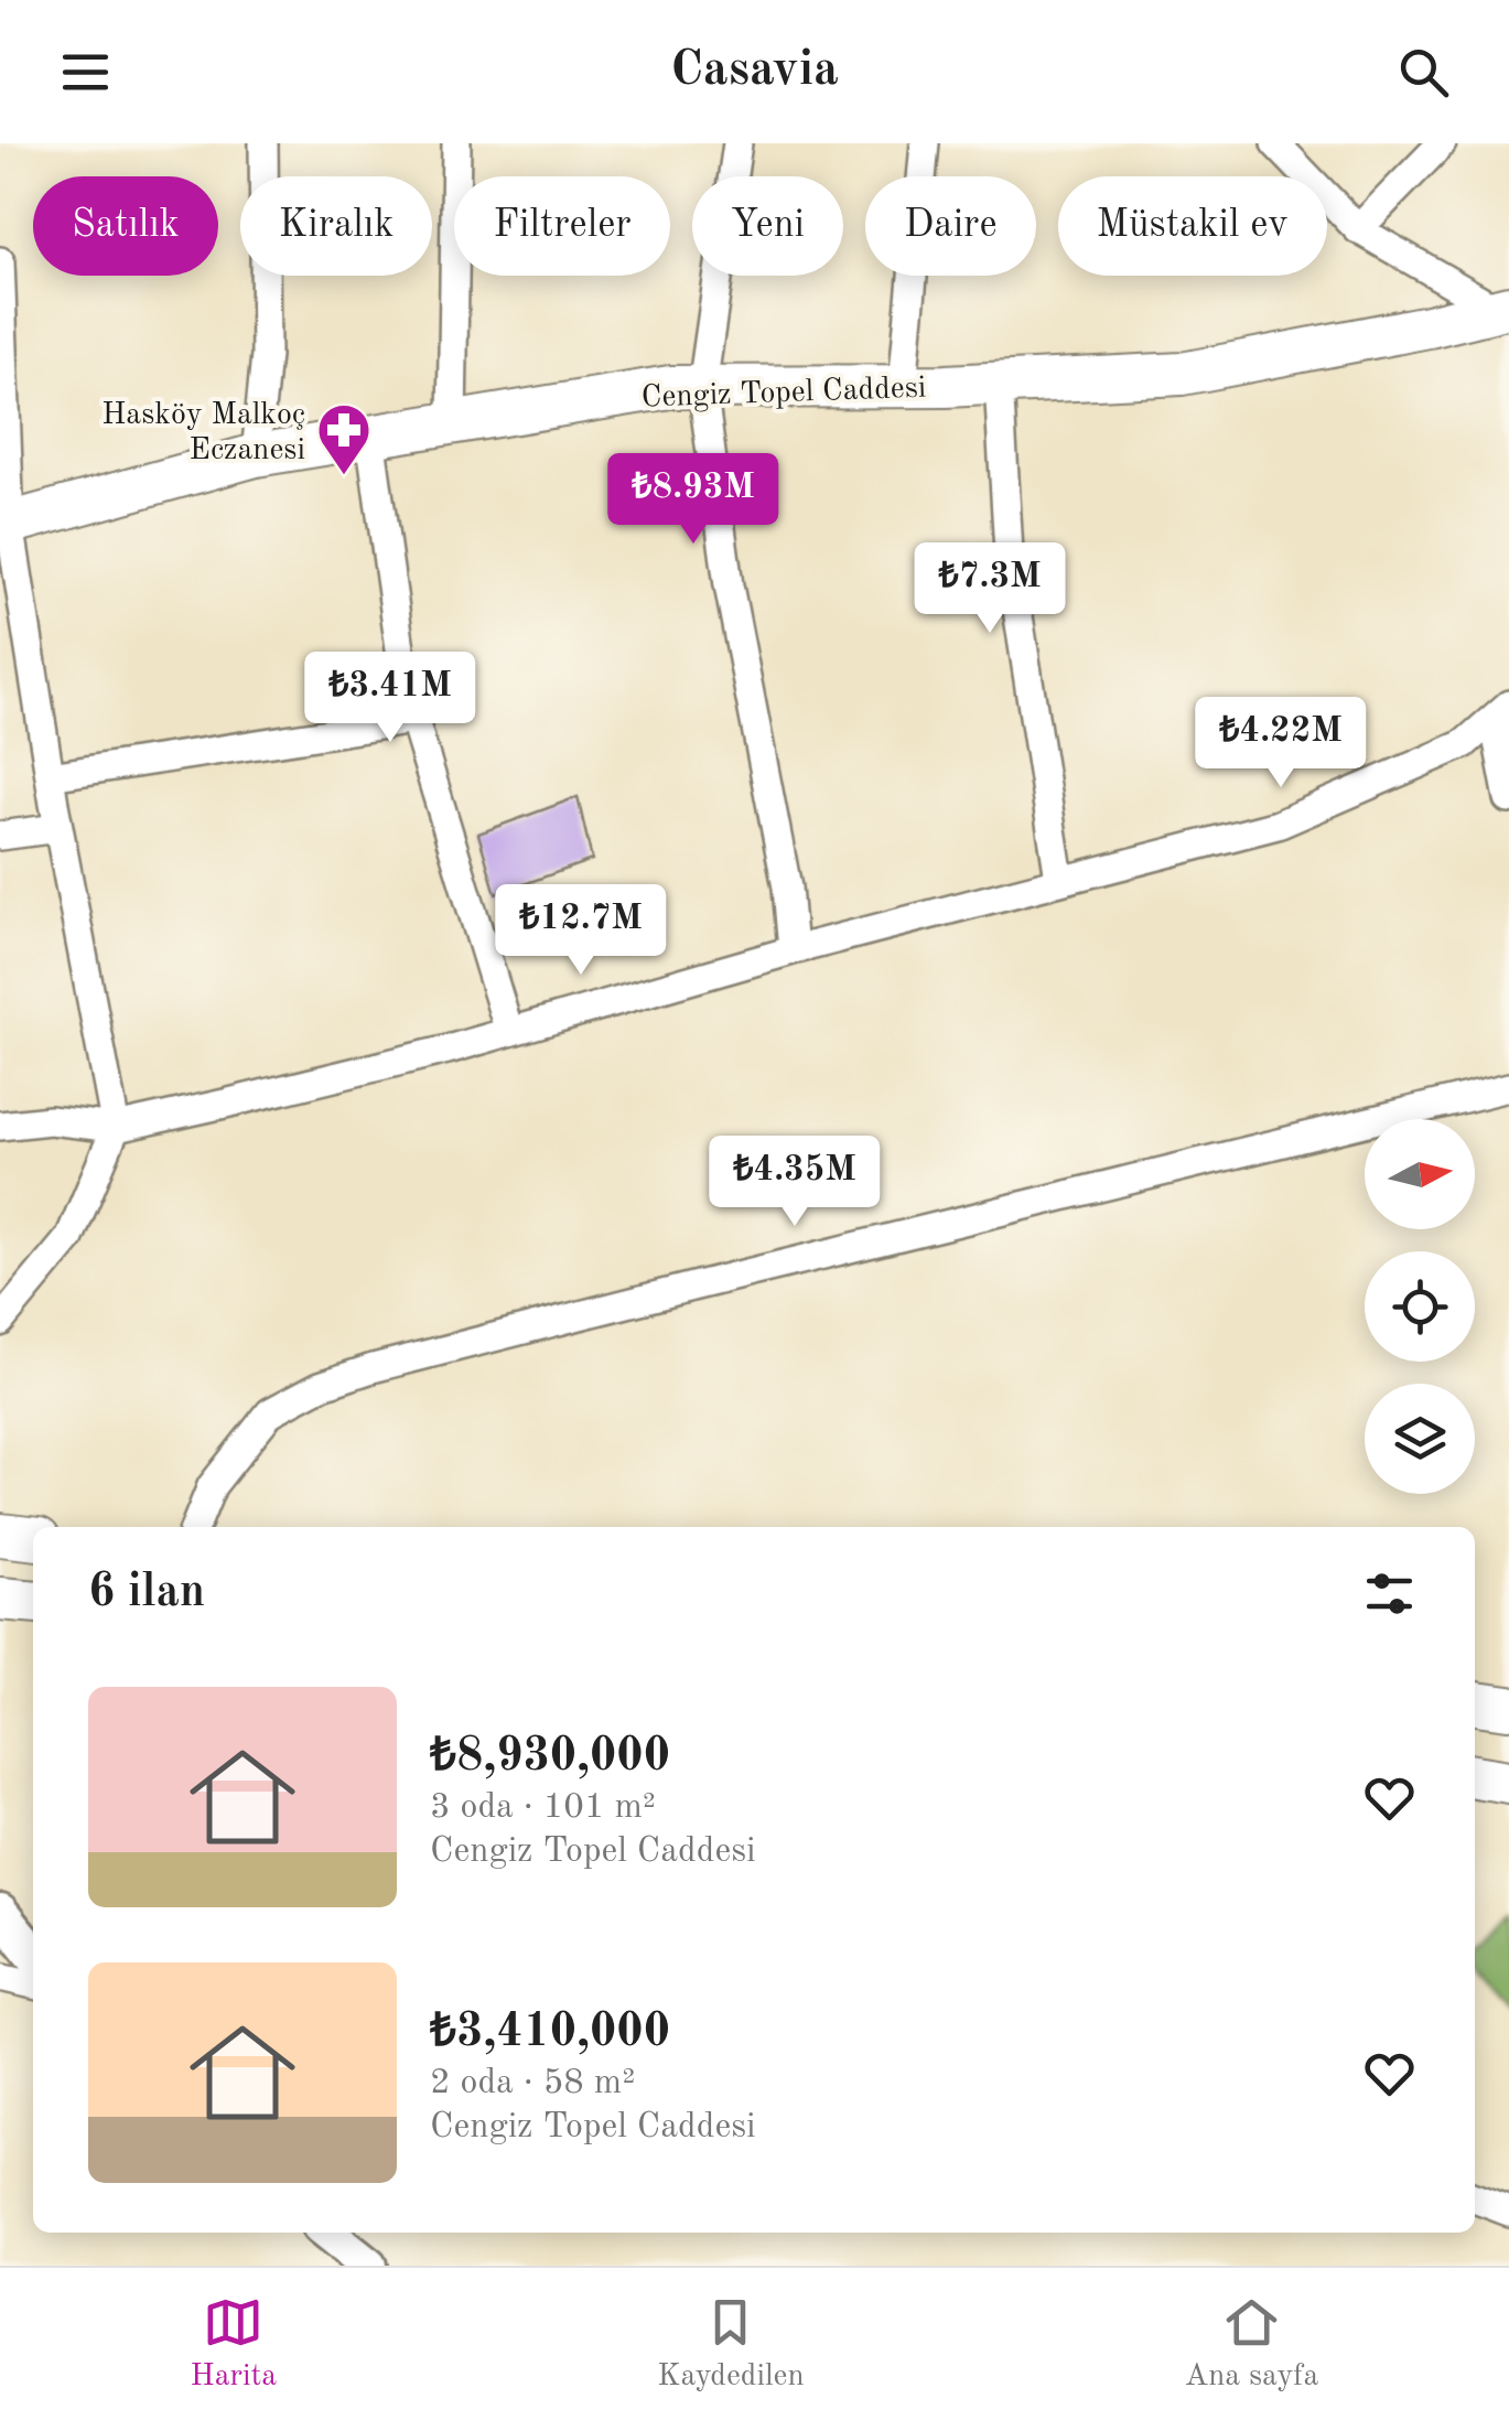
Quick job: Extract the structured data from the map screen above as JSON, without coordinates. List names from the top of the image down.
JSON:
{
  "streets": {
    "main road": ["Cengiz Topel Caddesi"]
  },
  "places": {
    "pharmacy": ["Hasköy Malkoç Eczanesi"]
  },
  "north": "right",
  "page": {
    "header": "Casavia",
    "chip": [
      "Satılık",
      "Kiralık",
      "Filtreler",
      "Yeni",
      "Daire",
      "Müstakil ev"
    ],
    "price": [
      "₺8.93M",
      "₺7.3M",
      "₺3.41M",
      "₺4.22M",
      "₺12.7M",
      "₺4.35M"
    ],
    "heading": "6 ilan",
    "list": [
      {
        "name": "₺8,930,000",
        "note": "3 oda · 101 m² · Cengiz Topel Caddesi"
      },
      {
        "name": "₺3,410,000",
        "note": "2 oda · 58 m² · Cengiz Topel Caddesi"
      }
    ],
    "tabs": ["Harita", "Kaydedilen", "Ana sayfa"]
  }
}
